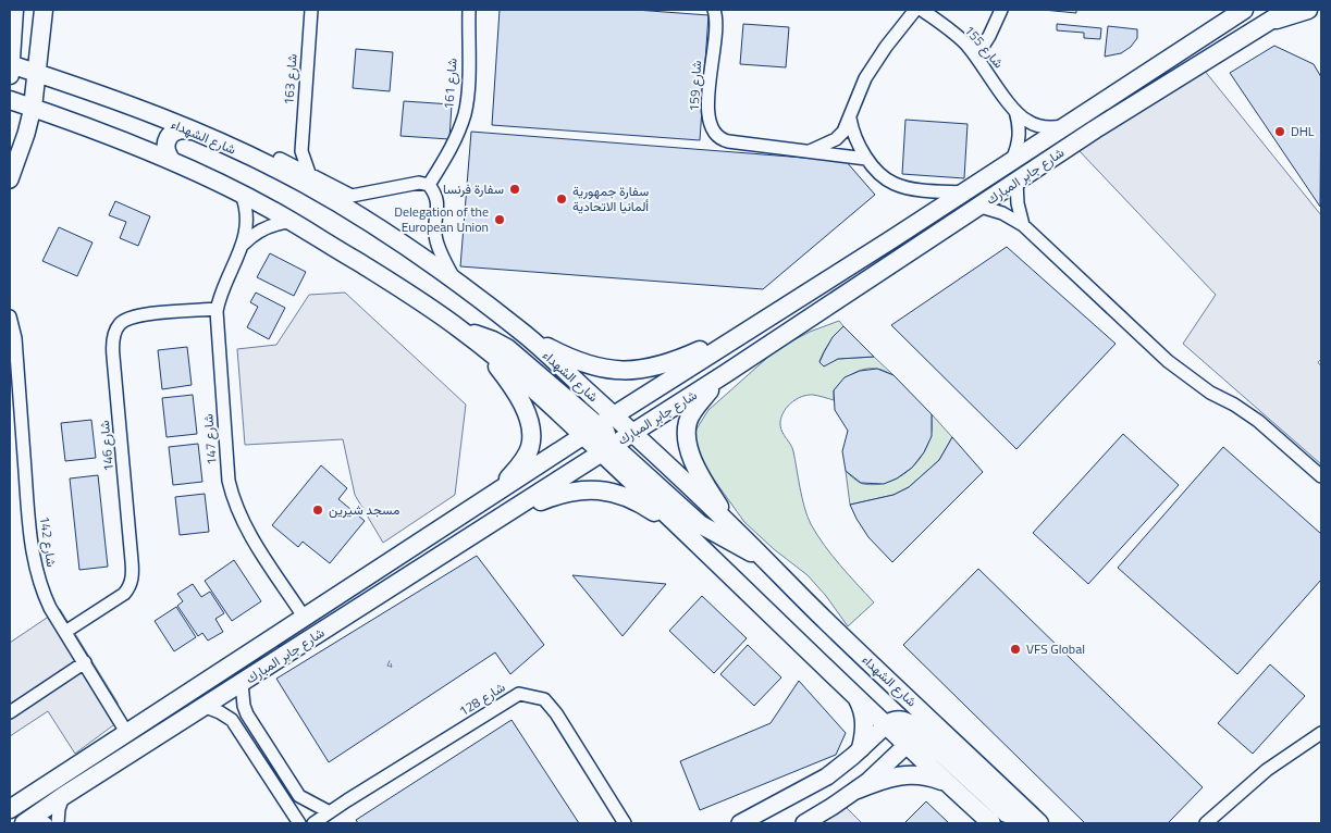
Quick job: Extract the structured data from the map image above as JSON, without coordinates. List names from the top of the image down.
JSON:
{
  "streets": {
    "main road": ["شارع الشهداء", "شارع جابر المبارك"],
    "street": [
      "شارع 155",
      "شارع 163",
      "شارع 161",
      "شارع 159",
      "شارع 147",
      "شارع 146",
      "شارع 142",
      "شارع 128"
    ]
  },
  "crossings": [
    ["شارع 155", "شارع جابر المبارك"],
    ["شارع الشهداء", "شارع جابر المبارك"],
    ["شارع جابر المبارك", "شارع 147"],
    ["شارع جابر المبارك", "شارع 142"],
    ["شارع 147", "شارع 146"],
    ["شارع 146", "شارع 142"]
  ],
  "places": [
    "DHL",
    "سفارة فرنسا",
    "سفارة جمهورية ألمانيا الاتحادية",
    "Delegation of the European Union",
    "مسجد شيرين",
    "VFS Global"
  ],
  "house_numbers": ["4"]
}
